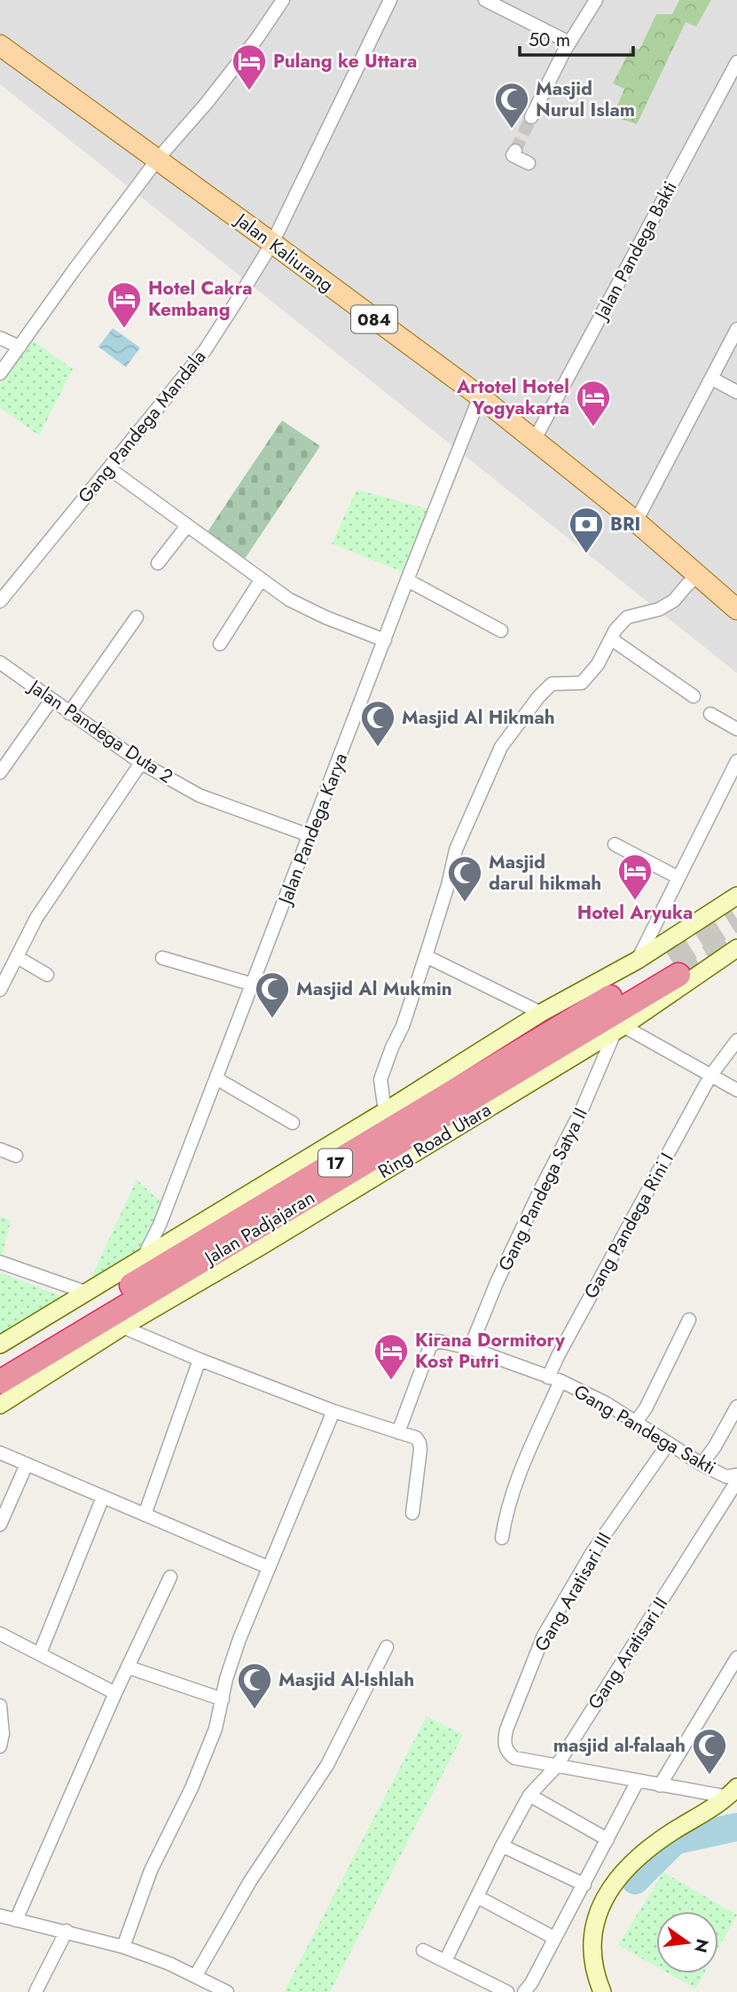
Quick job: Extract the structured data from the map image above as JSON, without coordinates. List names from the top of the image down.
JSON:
{
  "streets": {
    "highway": ["17", "Jalan Padjajaran"],
    "main road": ["Jalan Kaliurang", "084"],
    "street": [
      "Jalan Pandega Bakti",
      "Gang Pandega Mandala",
      "Jalan Pandega Duta 2",
      "Jalan Pandega Karya",
      "Ring Road Utara",
      "Gang Pandega Satya II",
      "Gang Pandega Rini I",
      "Gang Pandega Sakti",
      "Gang Aratisari III",
      "Gang Aratisari II"
    ]
  },
  "crossings": [
    ["Jalan Pandega Bakti", "Jalan Kaliurang"],
    ["Jalan Kaliurang", "Gang Pandega Mandala"],
    ["Jalan Kaliurang", "Jalan Pandega Karya"],
    ["Jalan Pandega Duta 2", "Jalan Pandega Karya"],
    ["Ring Road Utara", "Gang Pandega Satya II"],
    ["Ring Road Utara", "Jalan Padjajaran"],
    ["Gang Pandega Satya II", "Gang Pandega Sakti"],
    ["Gang Pandega Rini I", "Gang Pandega Sakti"],
    ["Gang Pandega Sakti", "Gang Aratisari III"],
    ["Gang Aratisari III", "Gang Aratisari II"]
  ],
  "places": {
    "hotel": [
      "Pulang ke Uttara",
      "Hotel Cakra Kembang",
      "Artotel Hotel Yogyakarta",
      "Hotel Aryuka",
      "Kirana Dormitory Kost Putri"
    ],
    "mosque": [
      "Masjid Nurul Islam",
      "Masjid Al Hikmah",
      "Masjid darul hikmah",
      "Masjid Al Mukmin",
      "Masjid Al-Ishlah",
      "masjid al-falaah"
    ],
    "bank": ["BRI"]
  },
  "scale_bar": "50 m",
  "north": "right"
}
